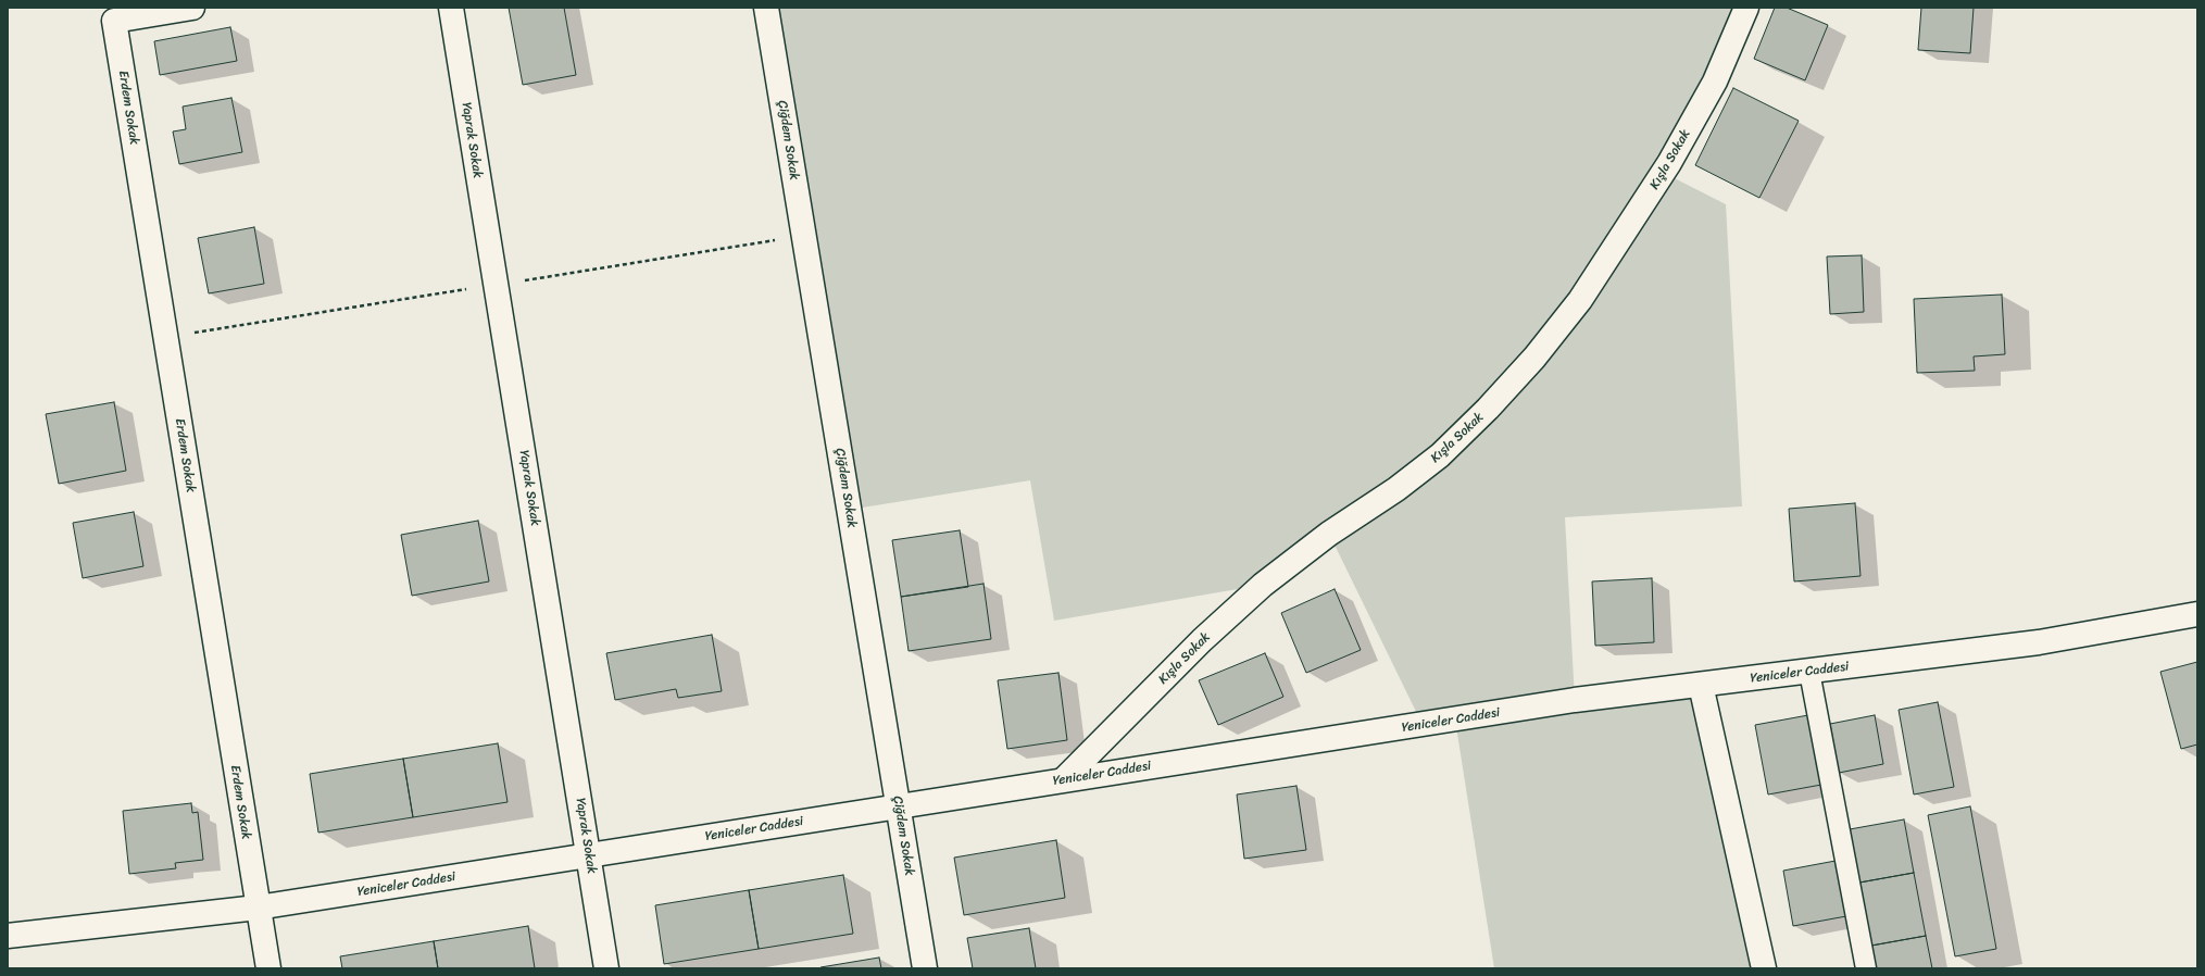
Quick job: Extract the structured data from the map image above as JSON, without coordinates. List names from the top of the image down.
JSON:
{
  "streets": {
    "street": [
      "Erdem Sokak",
      "Yaprak Sokak",
      "Çiğdem Sokak",
      "Kışla Sokak",
      "Yeniceler Caddesi"
    ]
  },
  "crossings": [
    ["Erdem Sokak", "Yeniceler Caddesi"],
    ["Yaprak Sokak", "Yeniceler Caddesi"],
    ["Çiğdem Sokak", "Yeniceler Caddesi"],
    ["Kışla Sokak", "Yeniceler Caddesi"]
  ]
}
